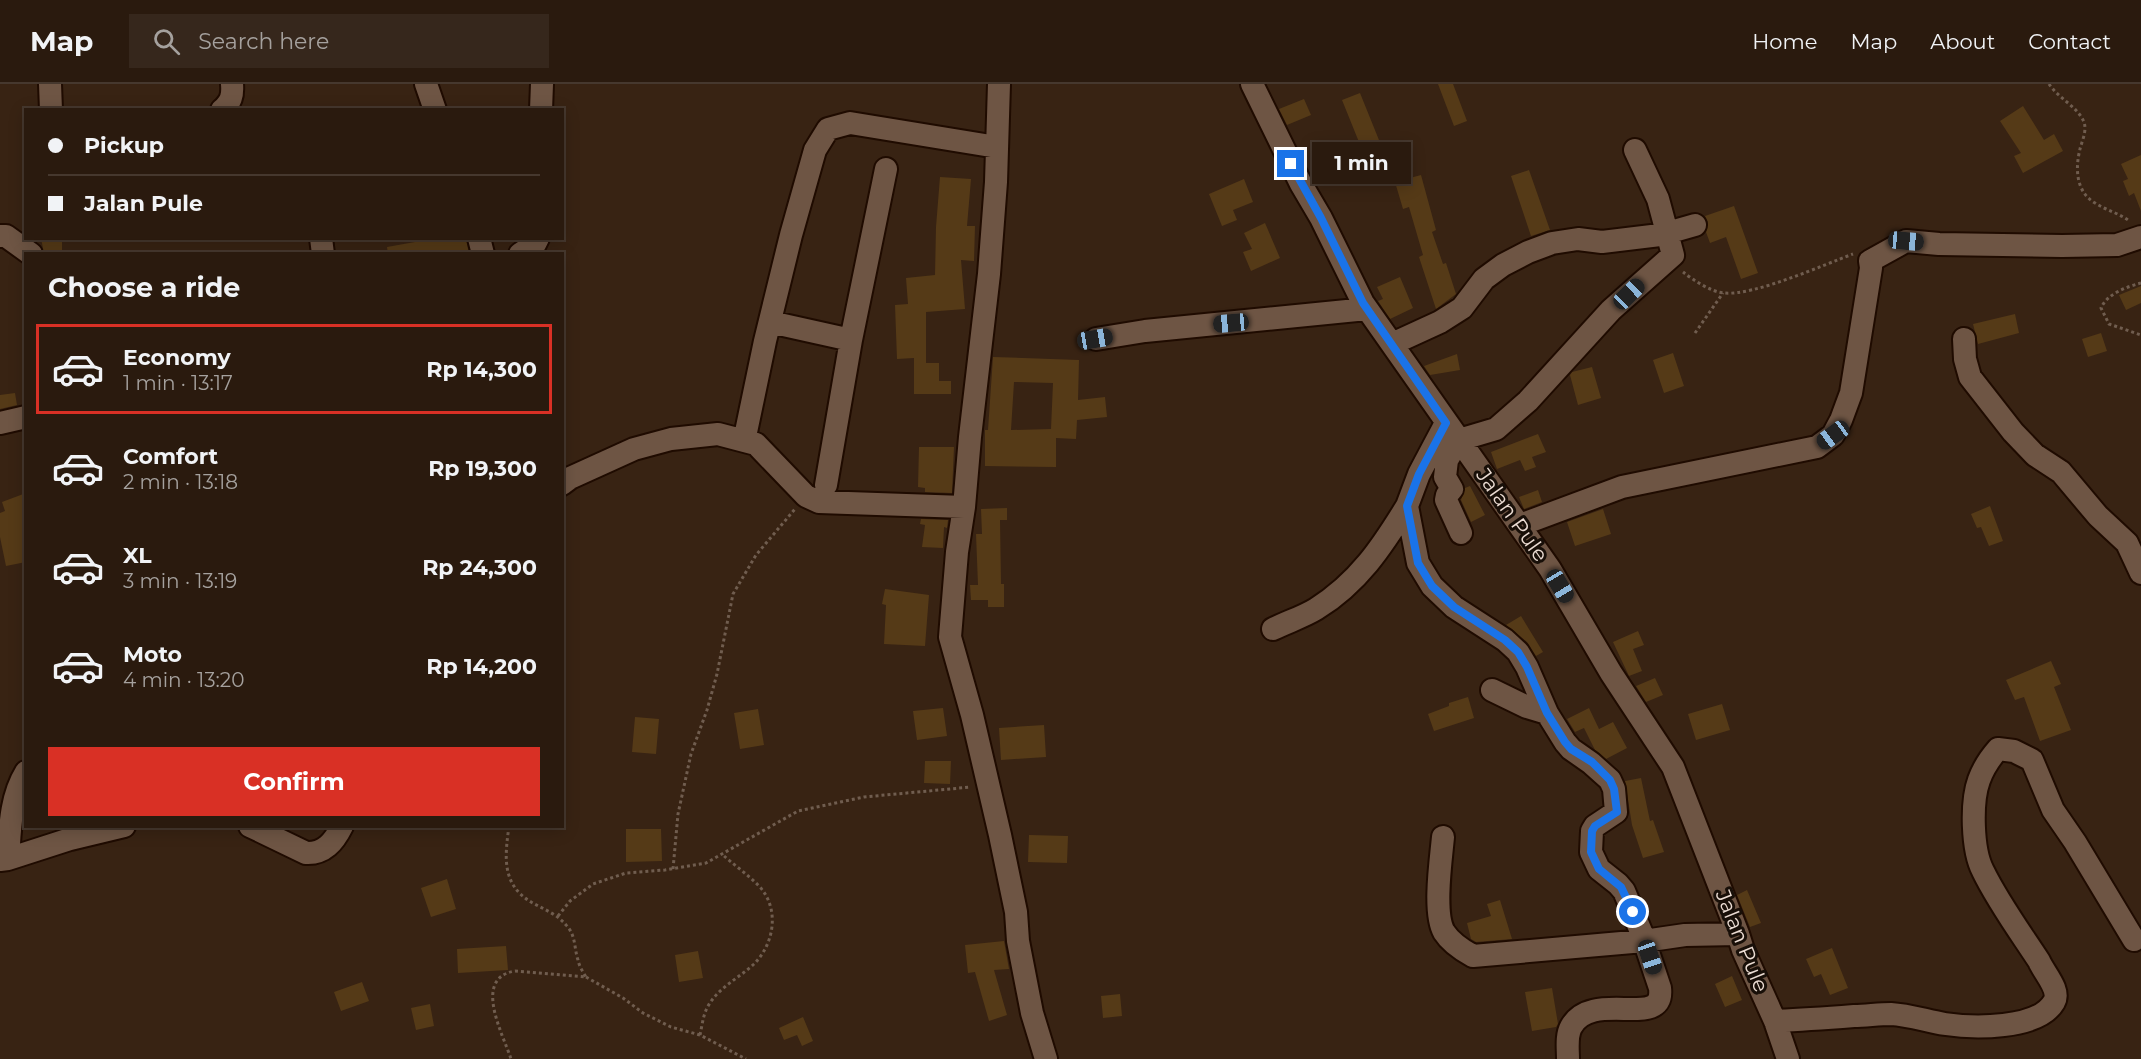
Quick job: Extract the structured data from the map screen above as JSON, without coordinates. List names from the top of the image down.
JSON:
{
  "streets": {
    "street": ["Jalan Pule"]
  },
  "page": {
    "header": "Map",
    "search": "Search here",
    "nav": [
      "Home",
      "Map",
      "About",
      "Contact"
    ],
    "banner": ["Pickup", "Jalan Pule"],
    "bubble": "1 min",
    "heading": "Choose a ride",
    "list": [
      {
        "name": "Economy",
        "note": "1 min · 13:17",
        "value": "Rp 14,300"
      },
      {
        "name": "Comfort",
        "note": "2 min · 13:18",
        "value": "Rp 19,300"
      },
      {
        "name": "XL",
        "note": "3 min · 13:19",
        "value": "Rp 24,300"
      },
      {
        "name": "Moto",
        "note": "4 min · 13:20",
        "value": "Rp 14,200"
      }
    ],
    "buttons": "Confirm"
  }
}
